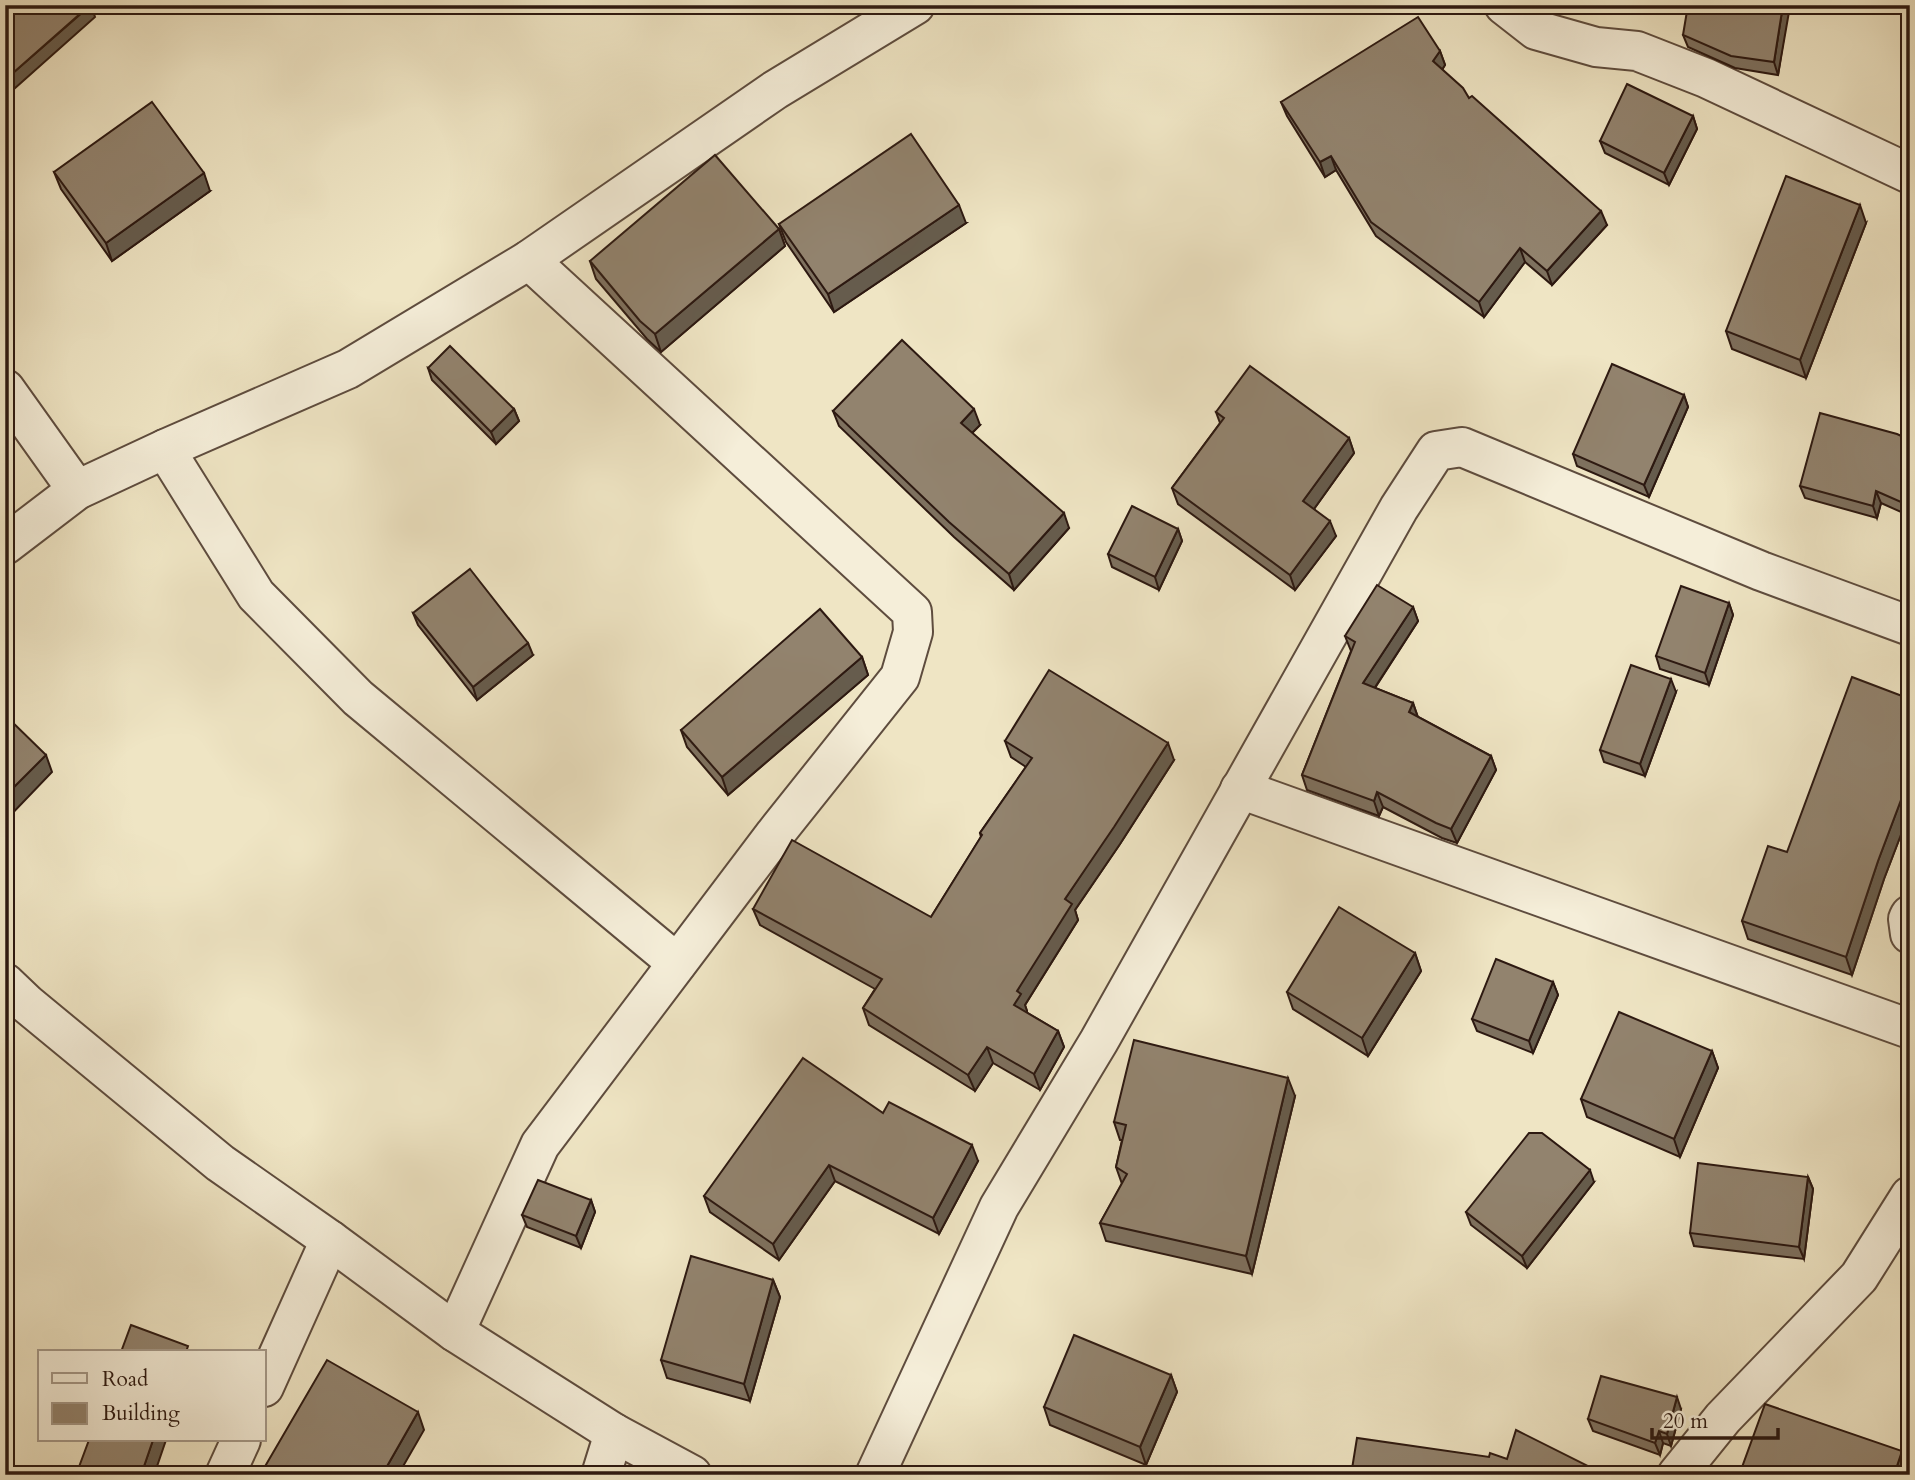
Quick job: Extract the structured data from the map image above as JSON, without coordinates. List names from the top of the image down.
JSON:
{
  "legend": ["Road", "Building"],
  "scale_bar": "20 m"
}
